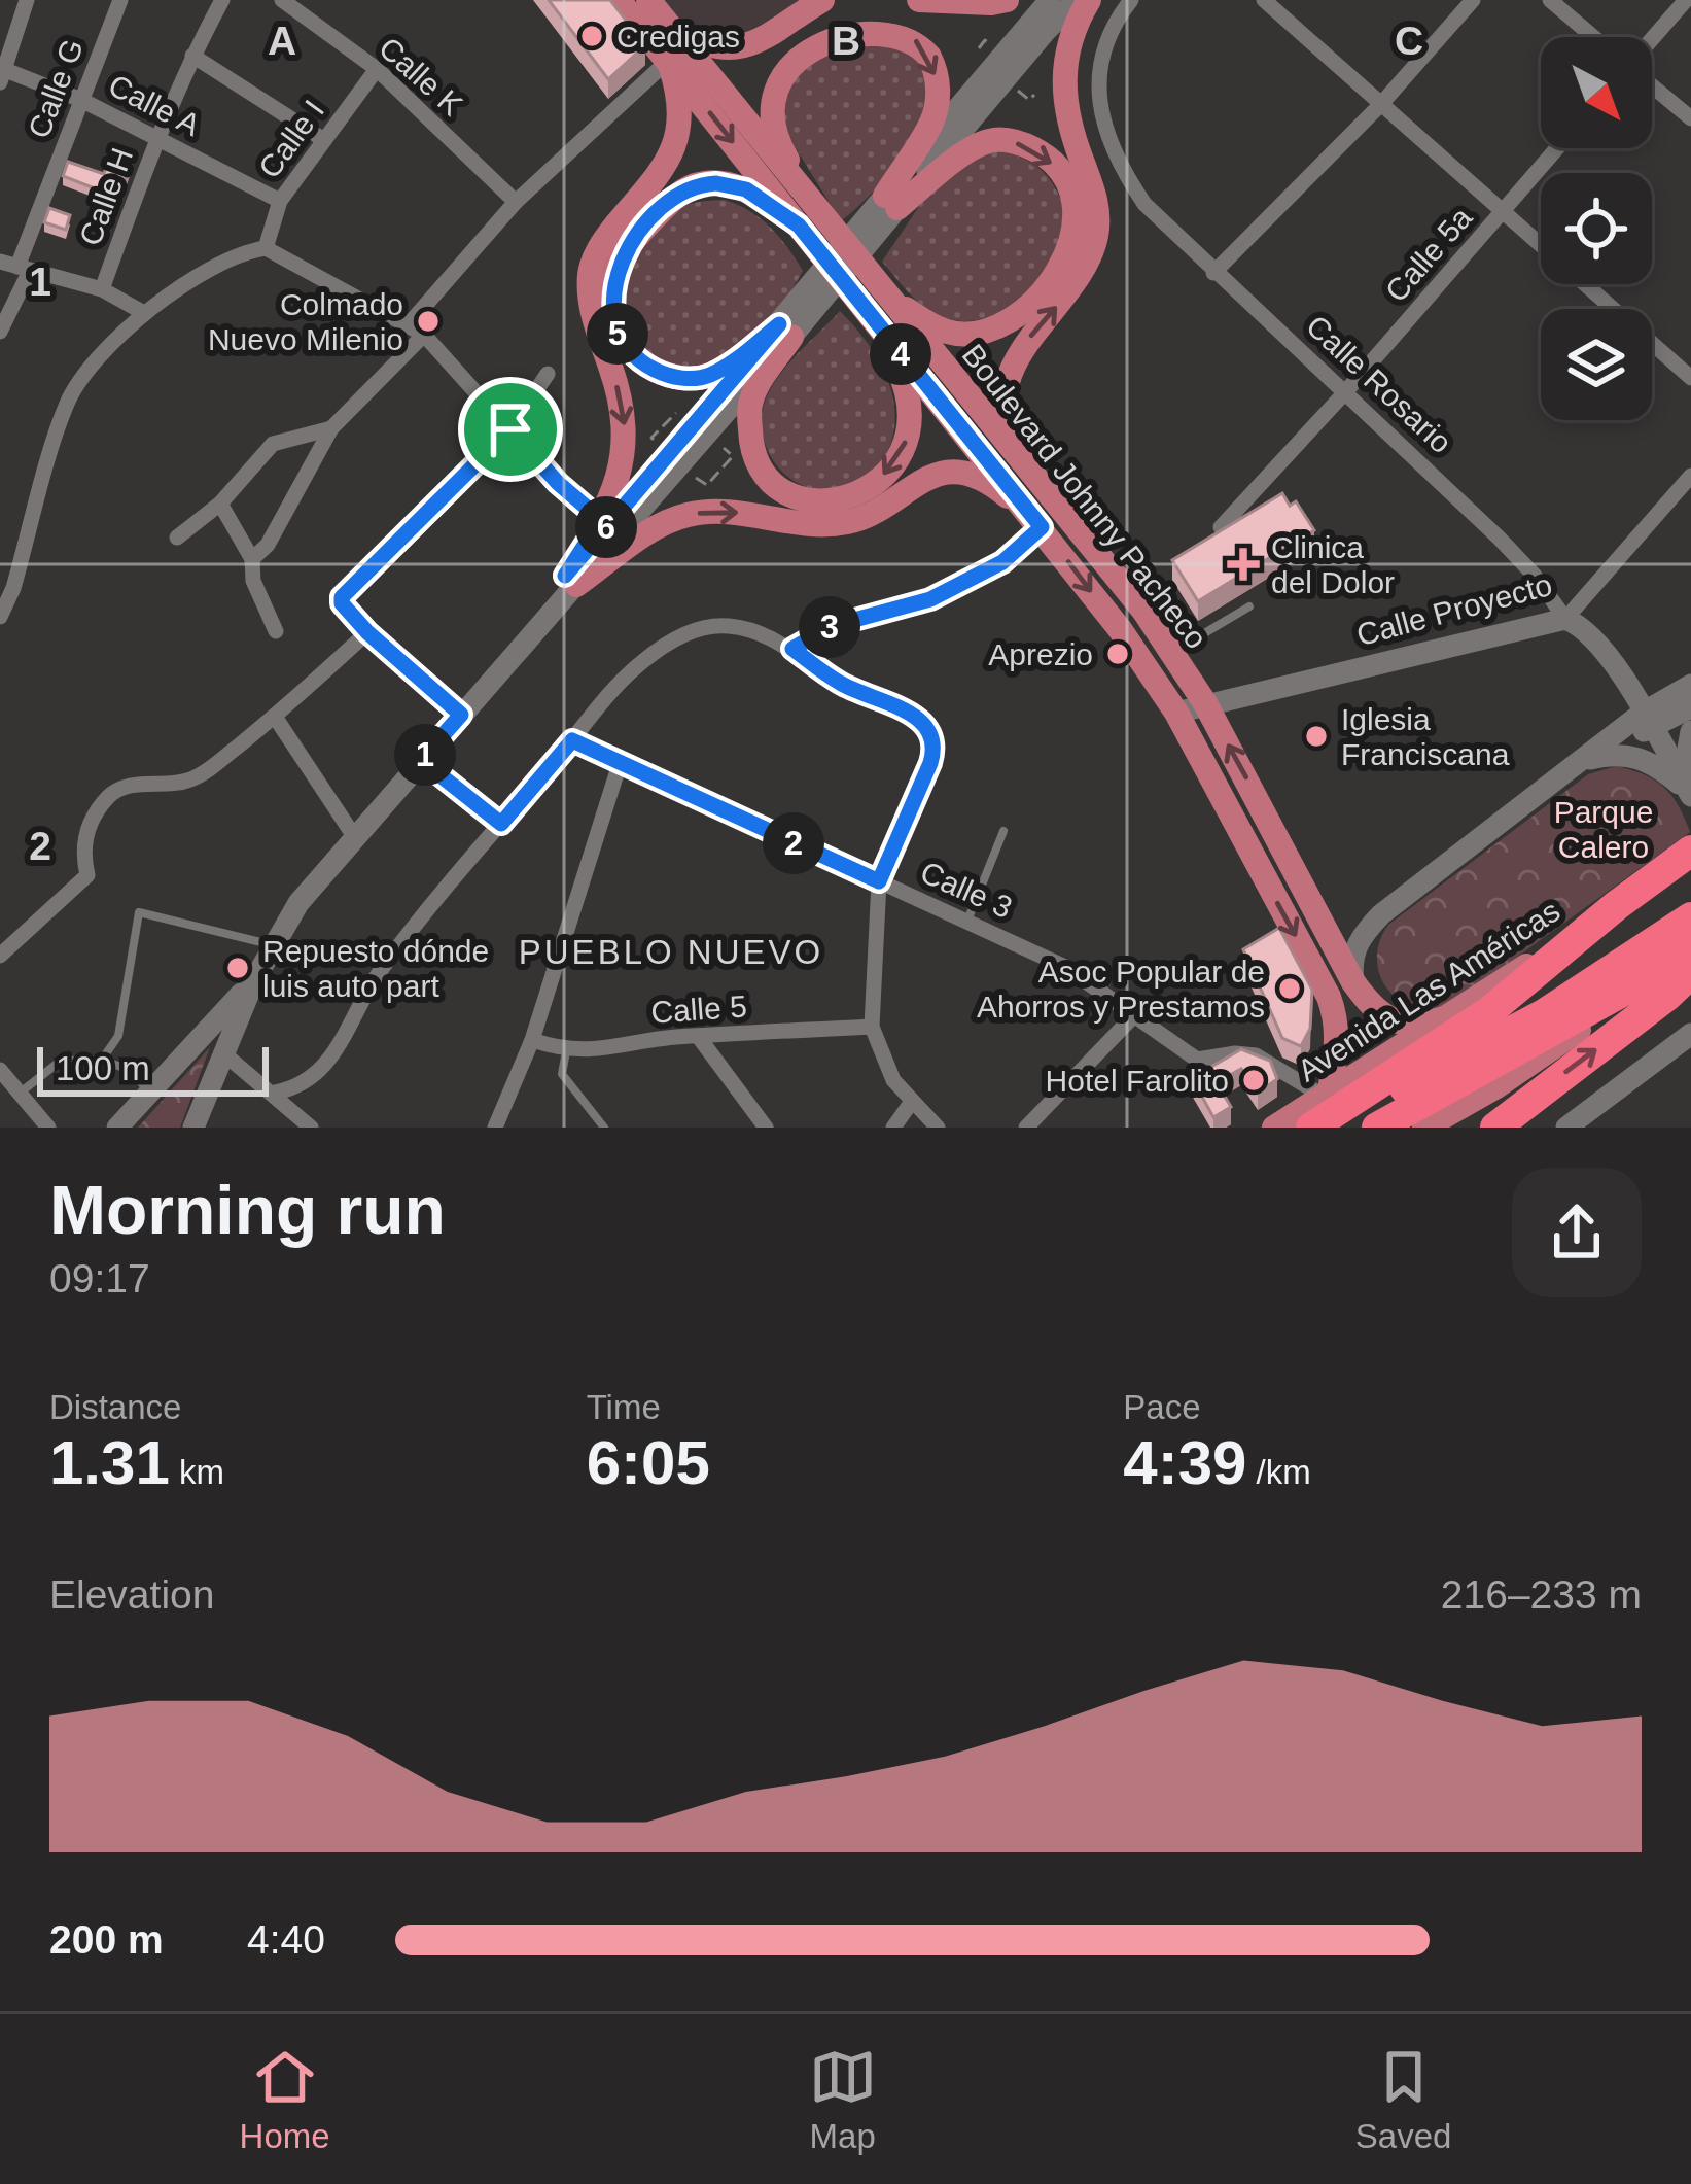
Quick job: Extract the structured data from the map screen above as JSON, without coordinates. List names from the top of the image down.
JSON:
{
  "streets": {
    "main road": [
      "Calle Rosario",
      "Boulevard Johnny Pacheco",
      "Calle Proyecto",
      "Avenida Las Américas"
    ],
    "street": [
      "Calle K",
      "Calle G",
      "Calle A",
      "Calle I",
      "Calle H",
      "Calle 5a",
      "Calle 3",
      "Calle 5"
    ]
  },
  "crossings": [
    ["Calle K", "Calle I"],
    ["Calle G", "Calle A"],
    ["Calle A", "Calle I"],
    ["Calle A", "Calle H"],
    ["Calle 5a", "Calle Rosario"],
    ["Calle Rosario", "Calle Proyecto"],
    ["Boulevard Johnny Pacheco", "Calle Proyecto"],
    ["Boulevard Johnny Pacheco", "Calle 3"],
    ["Boulevard Johnny Pacheco", "Avenida Las Américas"],
    ["Calle 3", "Avenida Las Américas"]
  ],
  "districts": ["PUEBLO NUEVO"],
  "parks": ["Parque Calero"],
  "places": {
    "other": [
      "Credigas",
      "Colmado Nuevo Milenio",
      "Aprezio",
      "Iglesia Franciscana",
      "Repuesto dónde luis auto part",
      "Asoc Popular de Ahorros y Prestamos",
      "Hotel Farolito"
    ],
    "health": ["Clinica del Dolor"]
  },
  "scale_bar": "100 m",
  "north": "bottom right",
  "page": {
    "pins": [
      "5",
      "4",
      "6",
      "3",
      "1",
      "2"
    ],
    "scale": "100 m",
    "heading": ["Morning run", "09:17"],
    "stats": [
      ["Distance", "1.31 km"],
      ["Time", "6:05"],
      ["Pace", "4:39 /km"]
    ],
    "chart": ["Elevation", "216–233 m"],
    "list": [
      {
        "name": "200 m",
        "note": "4:40"
      }
    ],
    "tabs": ["Home", "Map", "Saved"]
  },
  "grid": {
    "columns": ["A", "B", "C"],
    "rows": ["1", "2"]
  }
}
